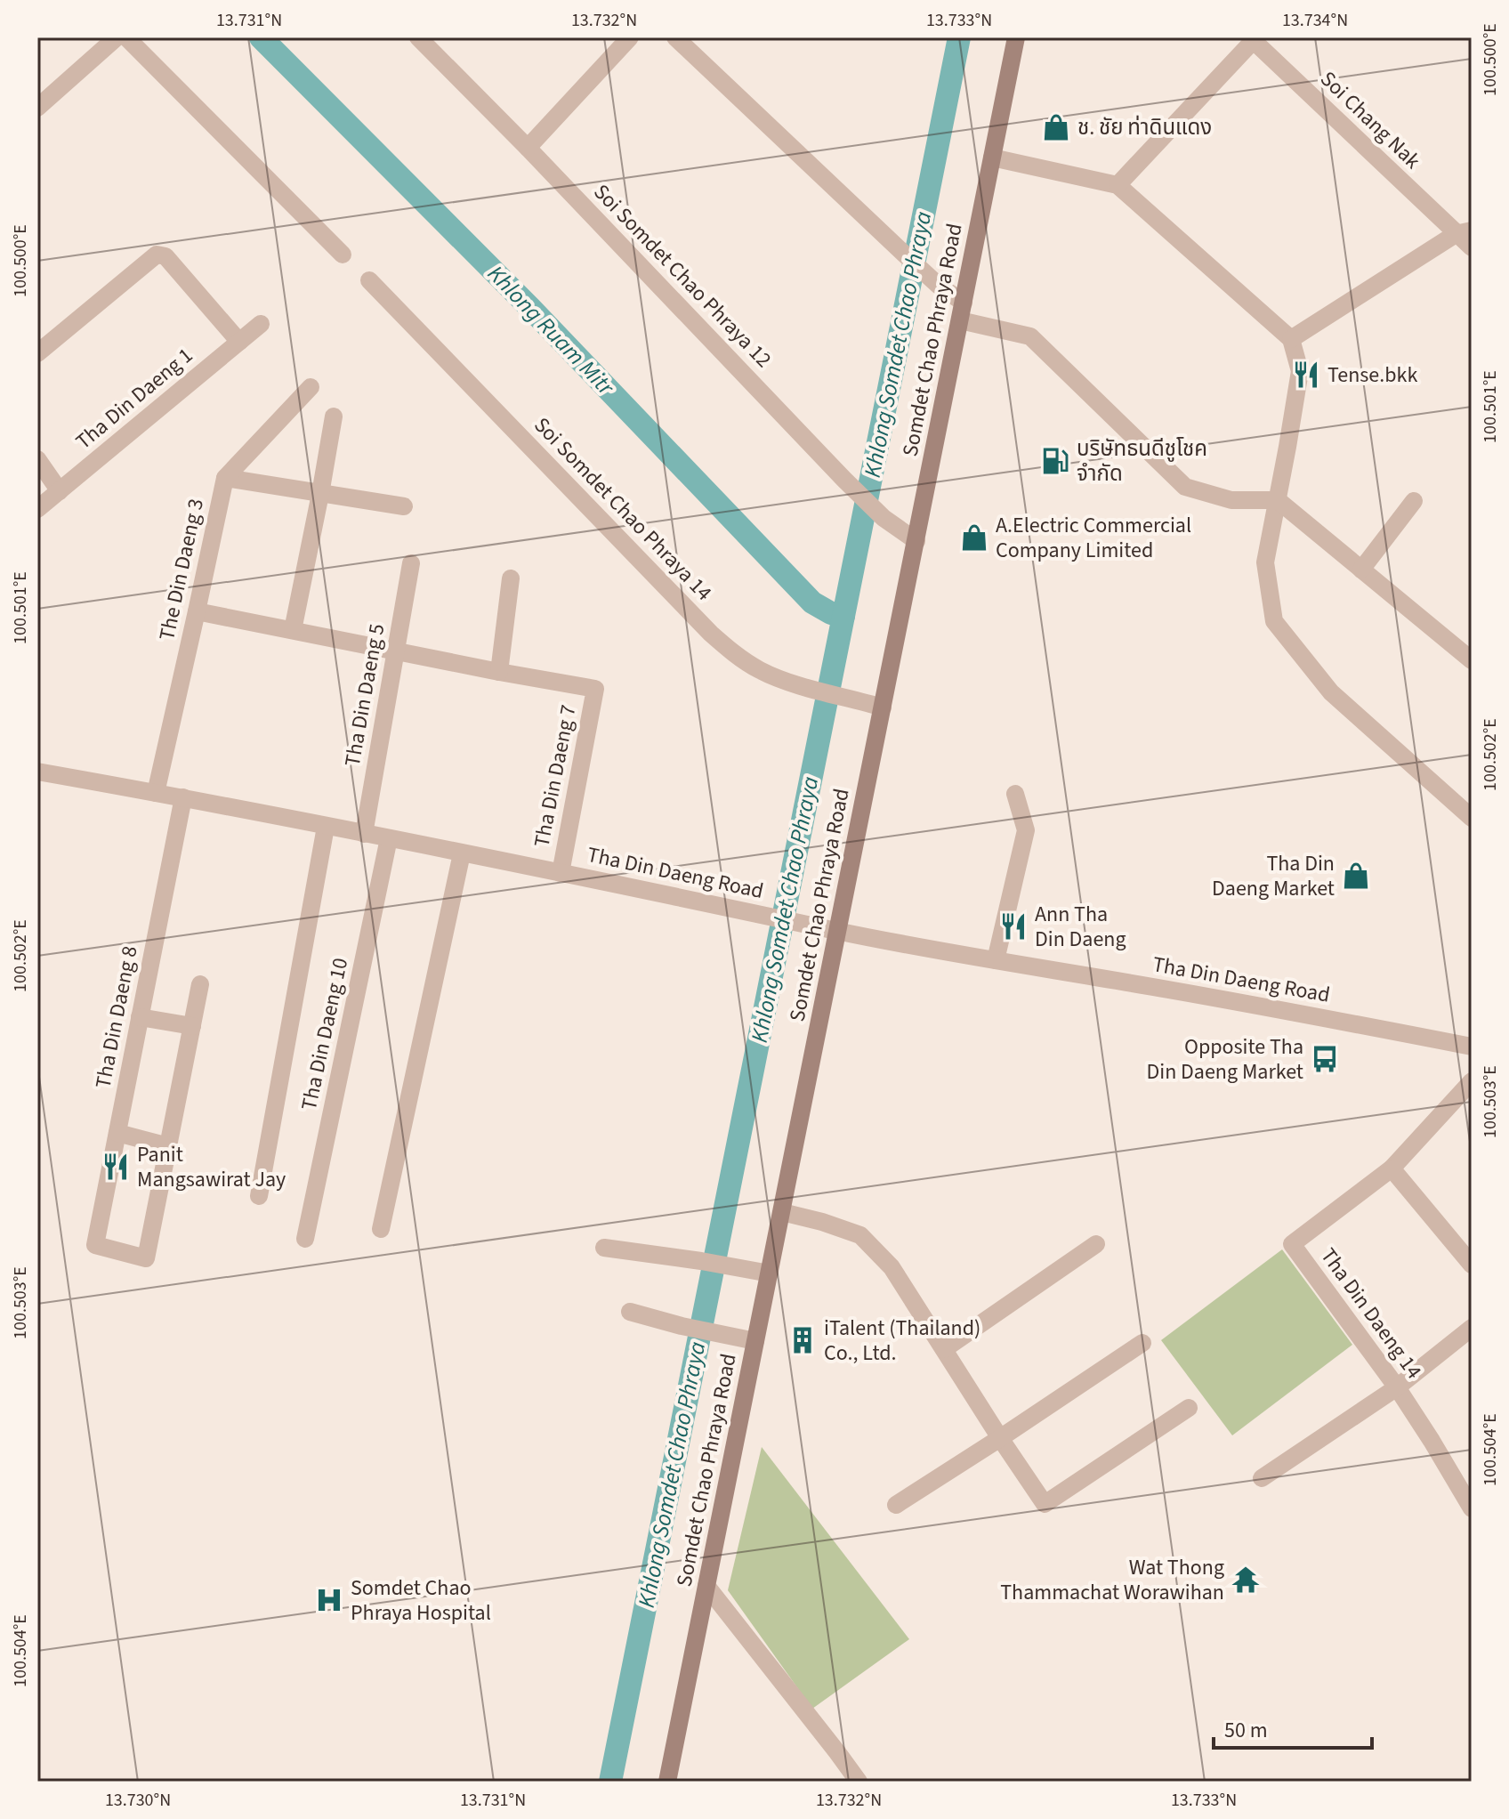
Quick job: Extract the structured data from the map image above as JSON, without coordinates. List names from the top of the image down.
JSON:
{
  "streets": {
    "main road": ["Somdet Chao Phraya Road"],
    "street": [
      "Soi Chang Nak",
      "Soi Somdet Chao Phraya 12",
      "Tha Din Daeng 1",
      "Soi Somdet Chao Phraya 14",
      "The Din Daeng 3",
      "Tha Din Daeng 5",
      "Tha Din Daeng 7",
      "Tha Din Daeng Road",
      "Tha Din Daeng 8",
      "Tha Din Daeng 10",
      "Tha Din Daeng 14"
    ]
  },
  "crossings": [
    ["Soi Somdet Chao Phraya 12", "Somdet Chao Phraya Road"],
    ["Somdet Chao Phraya Road", "Soi Somdet Chao Phraya 14"],
    ["Somdet Chao Phraya Road", "Tha Din Daeng Road"],
    ["The Din Daeng 3", "Tha Din Daeng Road"],
    ["Tha Din Daeng 5", "Tha Din Daeng Road"],
    ["Tha Din Daeng 7", "Tha Din Daeng Road"],
    ["Tha Din Daeng Road", "Tha Din Daeng 8"],
    ["Tha Din Daeng Road", "Tha Din Daeng 10"]
  ],
  "water": ["Khlong Ruam Mitr", "Khlong Somdet Chao Phraya"],
  "places": {
    "shop": ["ช. ชัย ท่าดินแดง", "A.Electric Commercial Company Limited", "Tha Din Daeng Market"],
    "restaurant": ["Tense.bkk", "Ann Tha Din Daeng", "Panit Mangsawirat Jay"],
    "fuel station": ["บริษัทธนดีชูโชค จำกัด"],
    "bus stop": ["Opposite Tha Din Daeng Market"],
    "building": ["iTalent (Thailand) Co., Ltd."],
    "temple": ["Wat Thong Thammachat Worawihan"],
    "hospital": ["Somdet Chao Phraya Hospital"]
  },
  "scale_bar": "50 m",
  "coordinates": [
    "13.731°N",
    "13.732°N",
    "13.733°N",
    "13.734°N",
    "100.500°E",
    "100.501°E",
    "100.502°E",
    "100.503°E",
    "100.504°E",
    "13.730°N"
  ]
}
